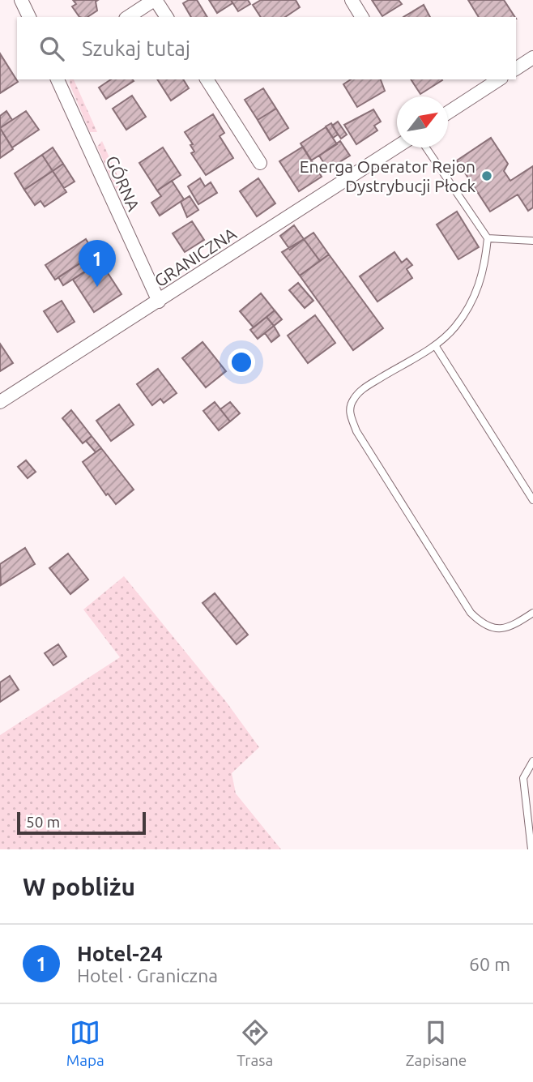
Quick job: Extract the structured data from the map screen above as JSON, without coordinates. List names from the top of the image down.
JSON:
{
  "streets": {
    "street": ["GÓRNA", "GRANICZNA"]
  },
  "crossings": [
    ["GÓRNA", "GRANICZNA"]
  ],
  "places": ["Energa Operator Rejon Dystrybucji Płock"],
  "scale_bar": "50 m",
  "north": "top right",
  "page": {
    "search": "Szukaj tutaj",
    "pins": "1",
    "scale": "50 m",
    "heading": "W pobliżu",
    "list": [
      {
        "mark": "1",
        "name": "Hotel-24",
        "note": "Hotel · Graniczna",
        "value": "60 m"
      }
    ],
    "nav": ["Mapa", "Trasa", "Zapisane"]
  }
}
